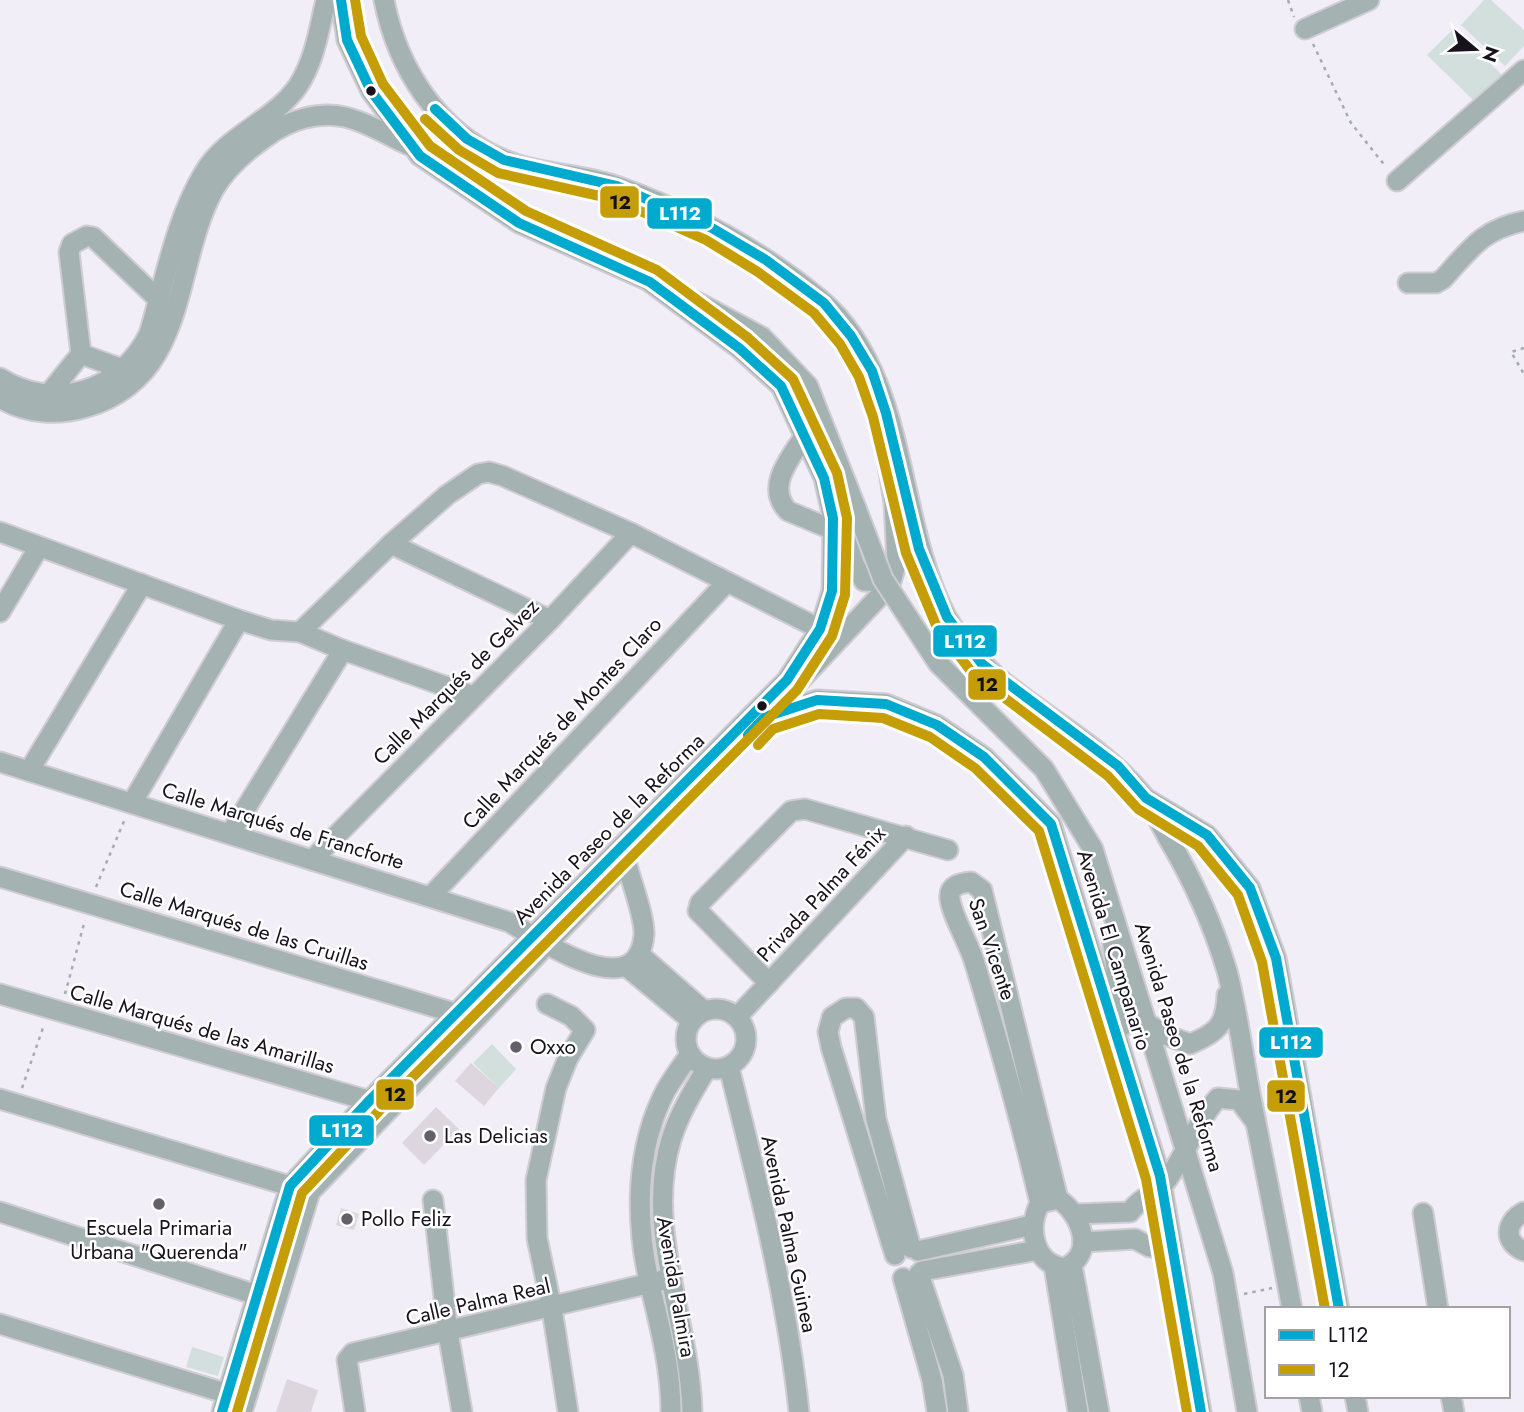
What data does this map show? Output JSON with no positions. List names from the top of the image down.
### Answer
{
  "streets": {
    "street": [
      "Calle Marqués de Gelvez",
      "Calle Marqués de Montes Claro",
      "Calle Marqués de Francforte",
      "Avenida Paseo de la Reforma",
      "Privada Palma Fénix",
      "Calle Marqués de las Cruillas",
      "San Vicente",
      "Avenida El Campanario",
      "Calle Marqués de las Amarillas",
      "Avenida Palma Guinea",
      "Avenida Palmira",
      "Calle Palma Real"
    ]
  },
  "crossings": [
    ["Calle Marqués de Gelvez", "Calle Marqués de Francforte"],
    ["Calle Marqués de Montes Claro", "Calle Marqués de Francforte"],
    ["Calle Marqués de Francforte", "Avenida Paseo de la Reforma"],
    ["Avenida Paseo de la Reforma", "Calle Marqués de las Cruillas"],
    ["Avenida Paseo de la Reforma", "Avenida El Campanario"],
    ["Avenida Paseo de la Reforma", "Calle Marqués de las Amarillas"],
    ["Privada Palma Fénix", "Avenida Palma Guinea"],
    ["Privada Palma Fénix", "Avenida Palmira"],
    ["Avenida Palma Guinea", "Avenida Palmira"],
    ["Avenida Palmira", "Calle Palma Real"]
  ],
  "places": [
    "Oxxo",
    "Las Delicias",
    "Escuela Primaria Urbana \"Querenda\"",
    "Pollo Feliz"
  ],
  "lines": ["transit line L112", "transit line 12"],
  "legend": ["L112", "12"],
  "north": "right"
}
